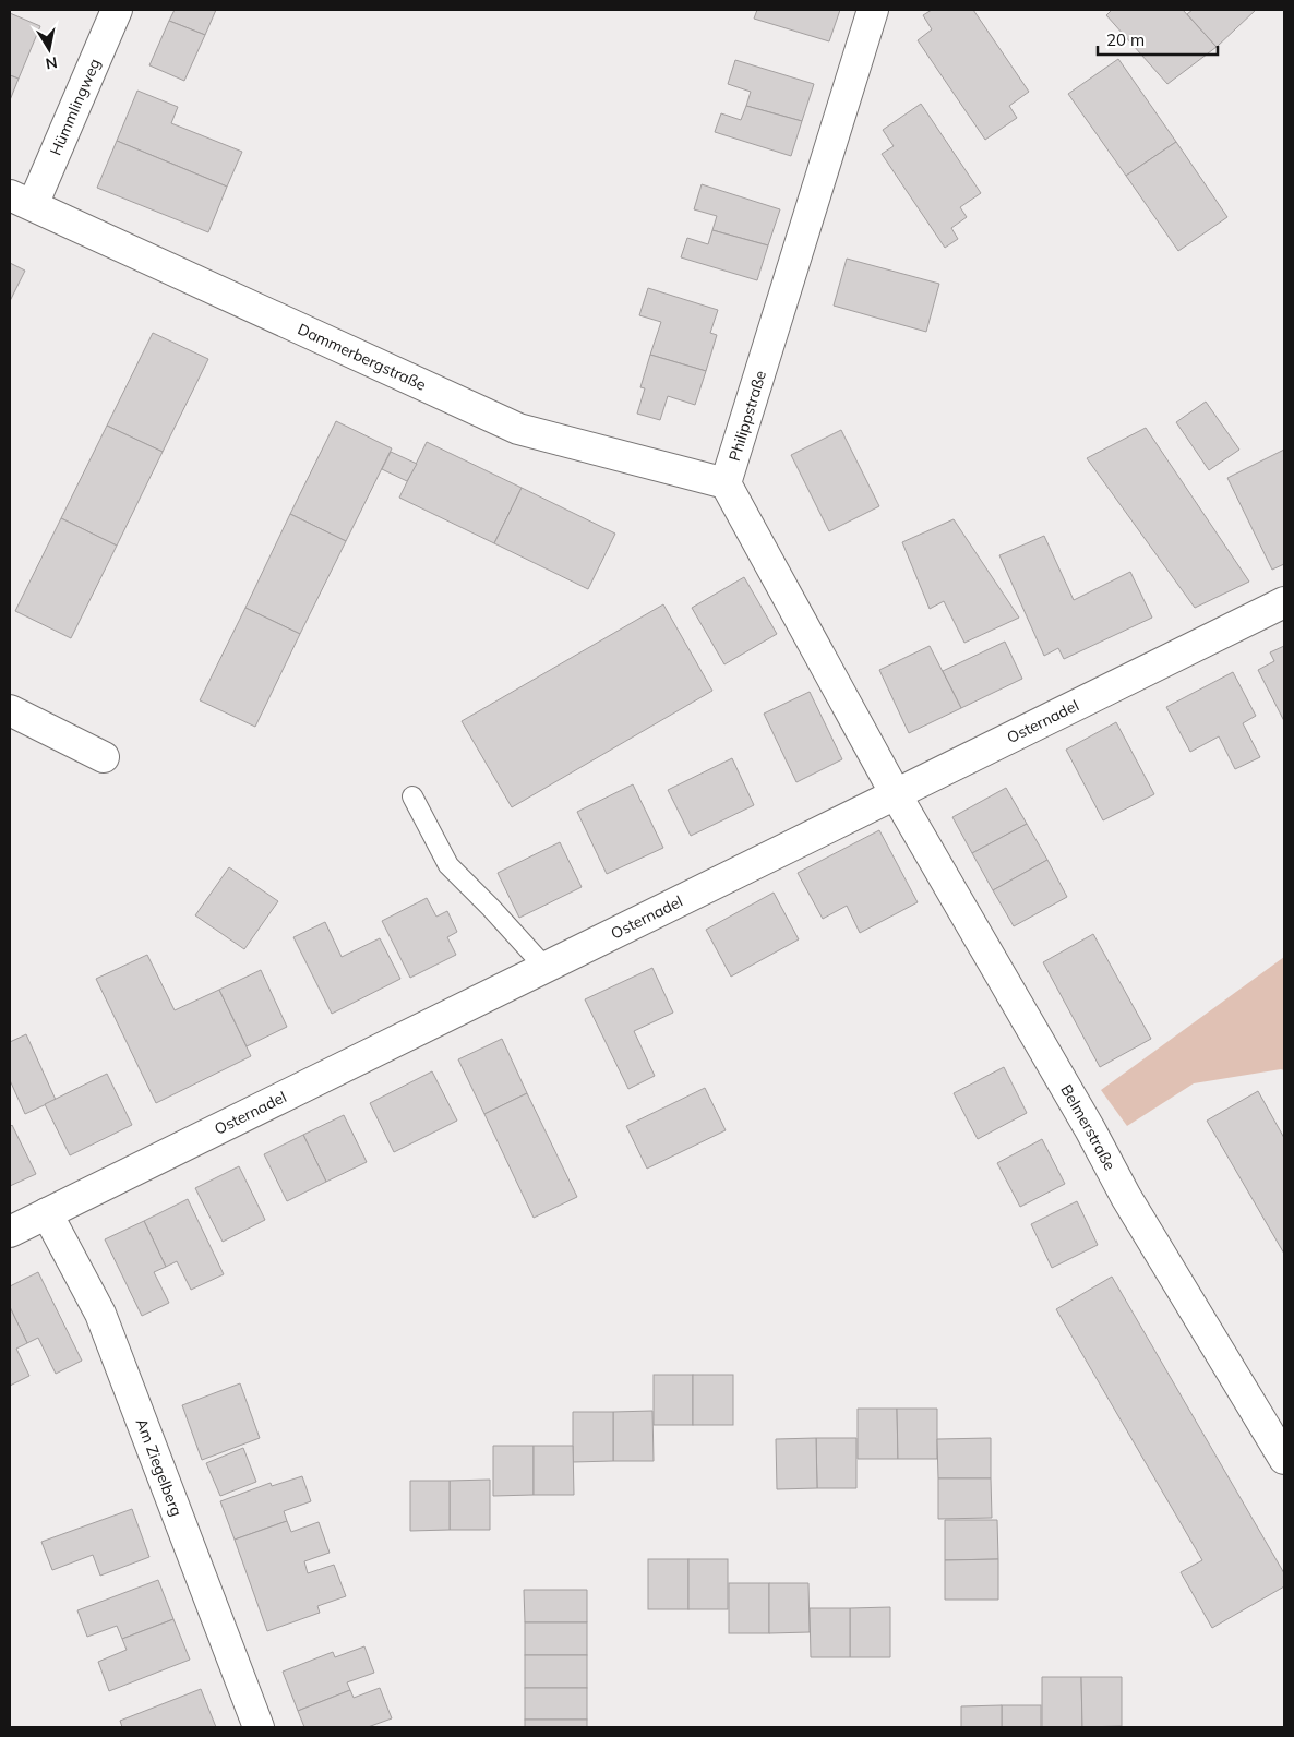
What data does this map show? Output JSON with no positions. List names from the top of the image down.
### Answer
{
  "streets": {
    "street": [
      "Hümmlingweg",
      "Dammerbergstraße",
      "Philippstraße",
      "Osternadel",
      "Belmerstraße",
      "Am Ziegelberg"
    ]
  },
  "crossings": [
    ["Hümmlingweg", "Dammerbergstraße"],
    ["Dammerbergstraße", "Philippstraße"],
    ["Osternadel", "Belmerstraße"],
    ["Osternadel", "Am Ziegelberg"]
  ],
  "scale_bar": "20 m",
  "north": "bottom"
}
